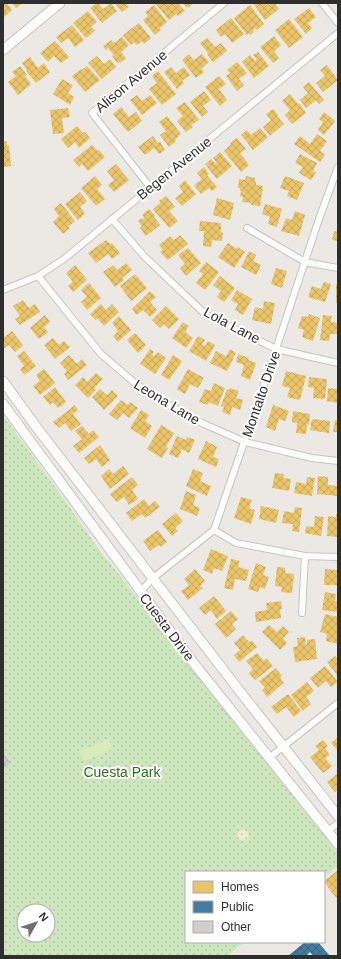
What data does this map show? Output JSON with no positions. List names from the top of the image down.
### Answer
{
  "streets": {
    "main road": ["Cuesta Drive"],
    "street": [
      "Alison Avenue",
      "Begen Avenue",
      "Lola Lane",
      "Montalto Drive",
      "Leona Lane"
    ]
  },
  "crossings": [
    ["Alison Avenue", "Begen Avenue"],
    ["Begen Avenue", "Lola Lane"],
    ["Begen Avenue", "Leona Lane"],
    ["Lola Lane", "Montalto Drive"],
    ["Montalto Drive", "Leona Lane"]
  ],
  "parks": ["Cuesta Park"],
  "legend": ["Homes", "Public", "Other"],
  "north": "top right"
}
